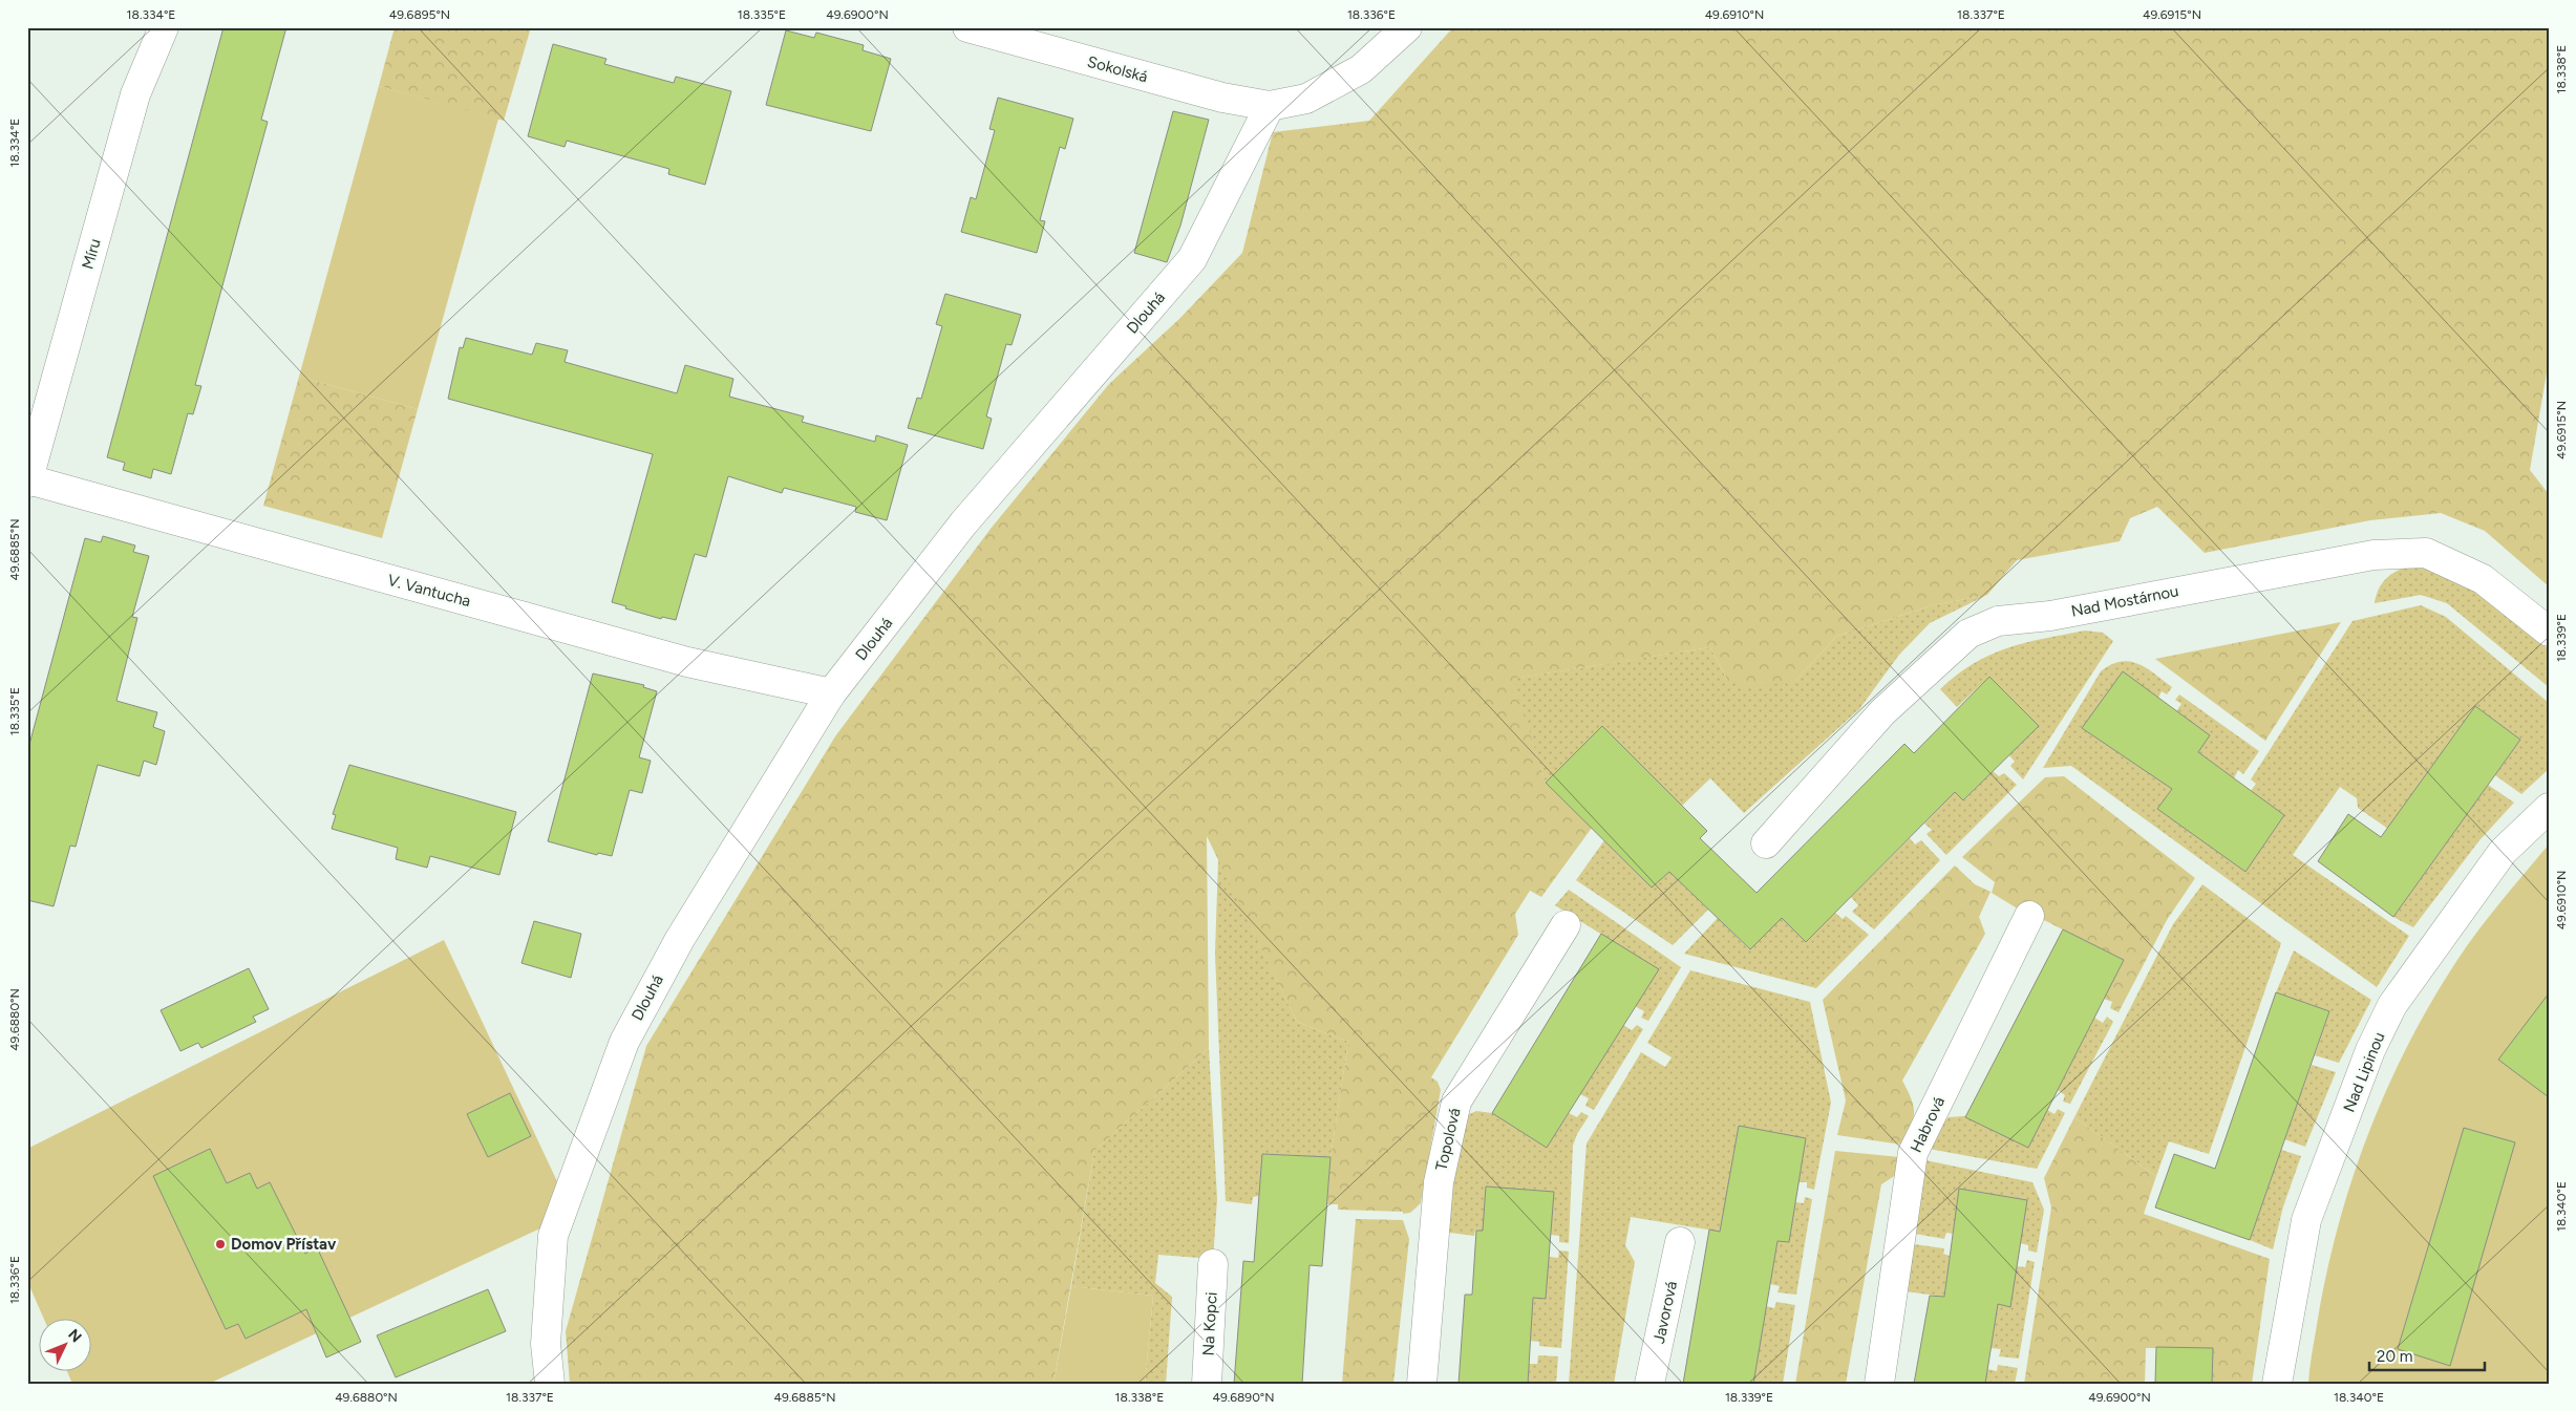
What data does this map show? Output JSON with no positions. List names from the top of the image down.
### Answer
{
  "streets": {
    "street": [
      "Sokolská",
      "Míru",
      "Dlouhá",
      "V. Vantucha",
      "Nad Mostárnou",
      "Nad Lipinou",
      "Habrová",
      "Topolová",
      "Javorová",
      "Na Kopci"
    ]
  },
  "crossings": [
    ["Sokolská", "Dlouhá"],
    ["Míru", "V. Vantucha"],
    ["Dlouhá", "V. Vantucha"]
  ],
  "places": ["Domov Přístav"],
  "scale_bar": "20 m",
  "north": "top right",
  "coordinates": [
    "18.334°E",
    "49.6895°N",
    "18.335°E",
    "49.6900°N",
    "18.336°E",
    "49.6910°N",
    "18.337°E",
    "49.6915°N",
    "18.338°E",
    "49.6885°N",
    "18.339°E",
    "49.6880°N",
    "18.340°E",
    "49.6890°N"
  ]
}
